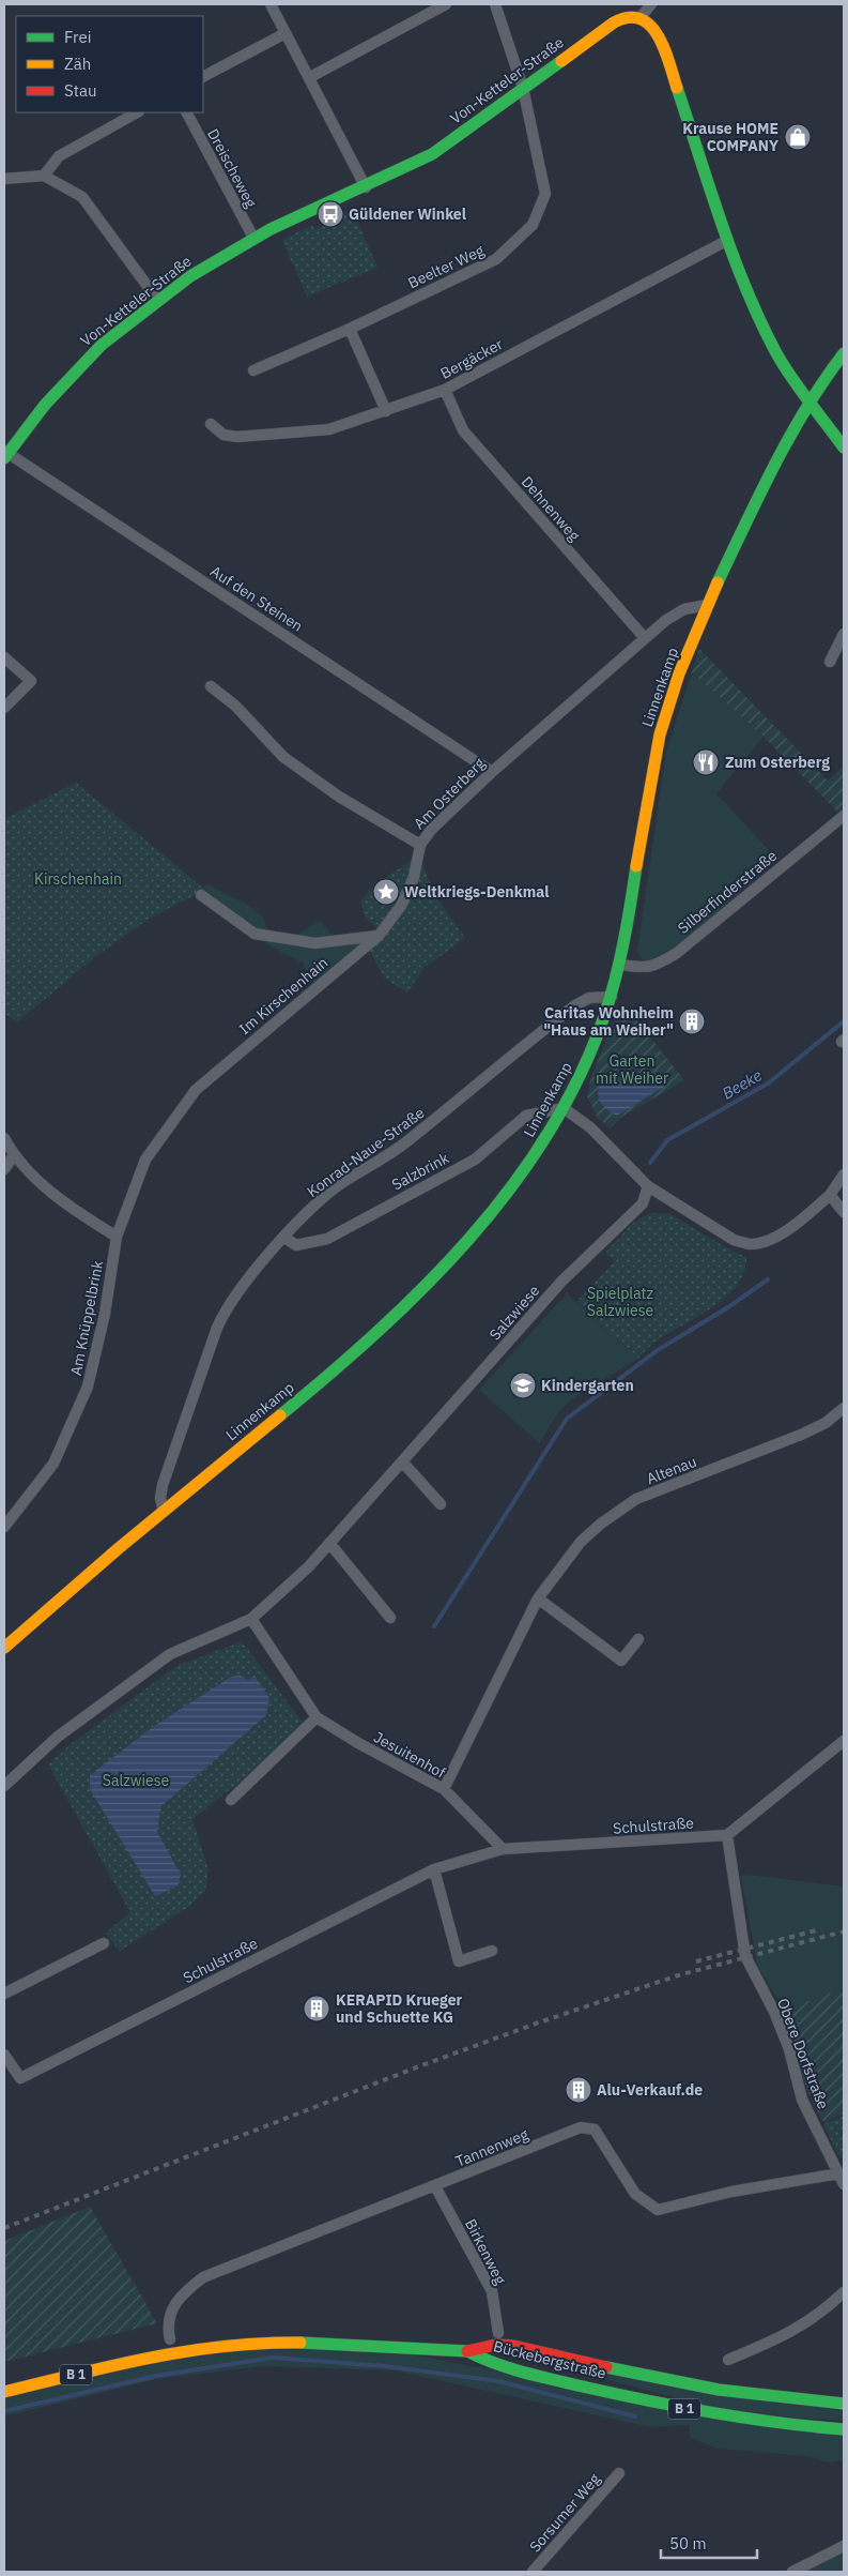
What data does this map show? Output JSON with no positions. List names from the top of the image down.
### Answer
{
  "streets": {
    "main road": [
      "Von-Ketteler-Straße",
      "Linnenkamp",
      "Bückebergstraße",
      "B 1"
    ],
    "street": [
      "Dreischeweg",
      "Beelter Weg",
      "Bergäcker",
      "Dehnenweg",
      "Auf den Steinen",
      "Am Osterberg",
      "Silberfinderstraße",
      "Im Kirschenhain",
      "Konrad-Naue-Straße",
      "Salzbrink",
      "Salzwiese",
      "Am Knüppelbrink",
      "Altenau",
      "Jesuitenhof",
      "Schulstraße",
      "Obere Dorfstraße",
      "Tannenweg",
      "Birkenweg",
      "Sorsumer Weg"
    ]
  },
  "crossings": [
    ["Von-Ketteler-Straße", "Dreischeweg"],
    ["Von-Ketteler-Straße", "Beelter Weg"],
    ["Von-Ketteler-Straße", "Auf den Steinen"],
    ["Bergäcker", "Dehnenweg"],
    ["Dehnenweg", "Am Osterberg"],
    ["Auf den Steinen", "Am Osterberg"],
    ["Linnenkamp", "Am Osterberg"],
    ["Linnenkamp", "Silberfinderstraße"],
    ["Linnenkamp", "Konrad-Naue-Straße"],
    ["Linnenkamp", "Salzbrink"],
    ["Am Osterberg", "Im Kirschenhain"],
    ["Im Kirschenhain", "Am Knüppelbrink"],
    ["Konrad-Naue-Straße", "Salzbrink"],
    ["Salzwiese", "Jesuitenhof"],
    ["Altenau", "Jesuitenhof"],
    ["Jesuitenhof", "Schulstraße"],
    ["Schulstraße", "Obere Dorfstraße"],
    ["Obere Dorfstraße", "Tannenweg"],
    ["Tannenweg", "Birkenweg"],
    ["Bückebergstraße", "B 1"]
  ],
  "water": ["Beeke"],
  "parks": [
    "Kirschenhain",
    "Garten mit Weiher",
    "Spielplatz Salzwiese",
    "Salzwiese"
  ],
  "places": {
    "shop": ["Krause HOME COMPANY"],
    "bus stop": ["Güldener Winkel"],
    "restaurant": ["Zum Osterberg"],
    "place": ["Weltkriegs-Denkmal"],
    "building": ["Caritas Wohnheim \"Haus am Weiher\"", "KERAPID Krueger und Schuette KG", "Alu-Verkauf.de"],
    "school or university": ["Kindergarten"]
  },
  "legend": ["Frei", "Zäh", "Stau"],
  "scale_bar": "50 m"
}
